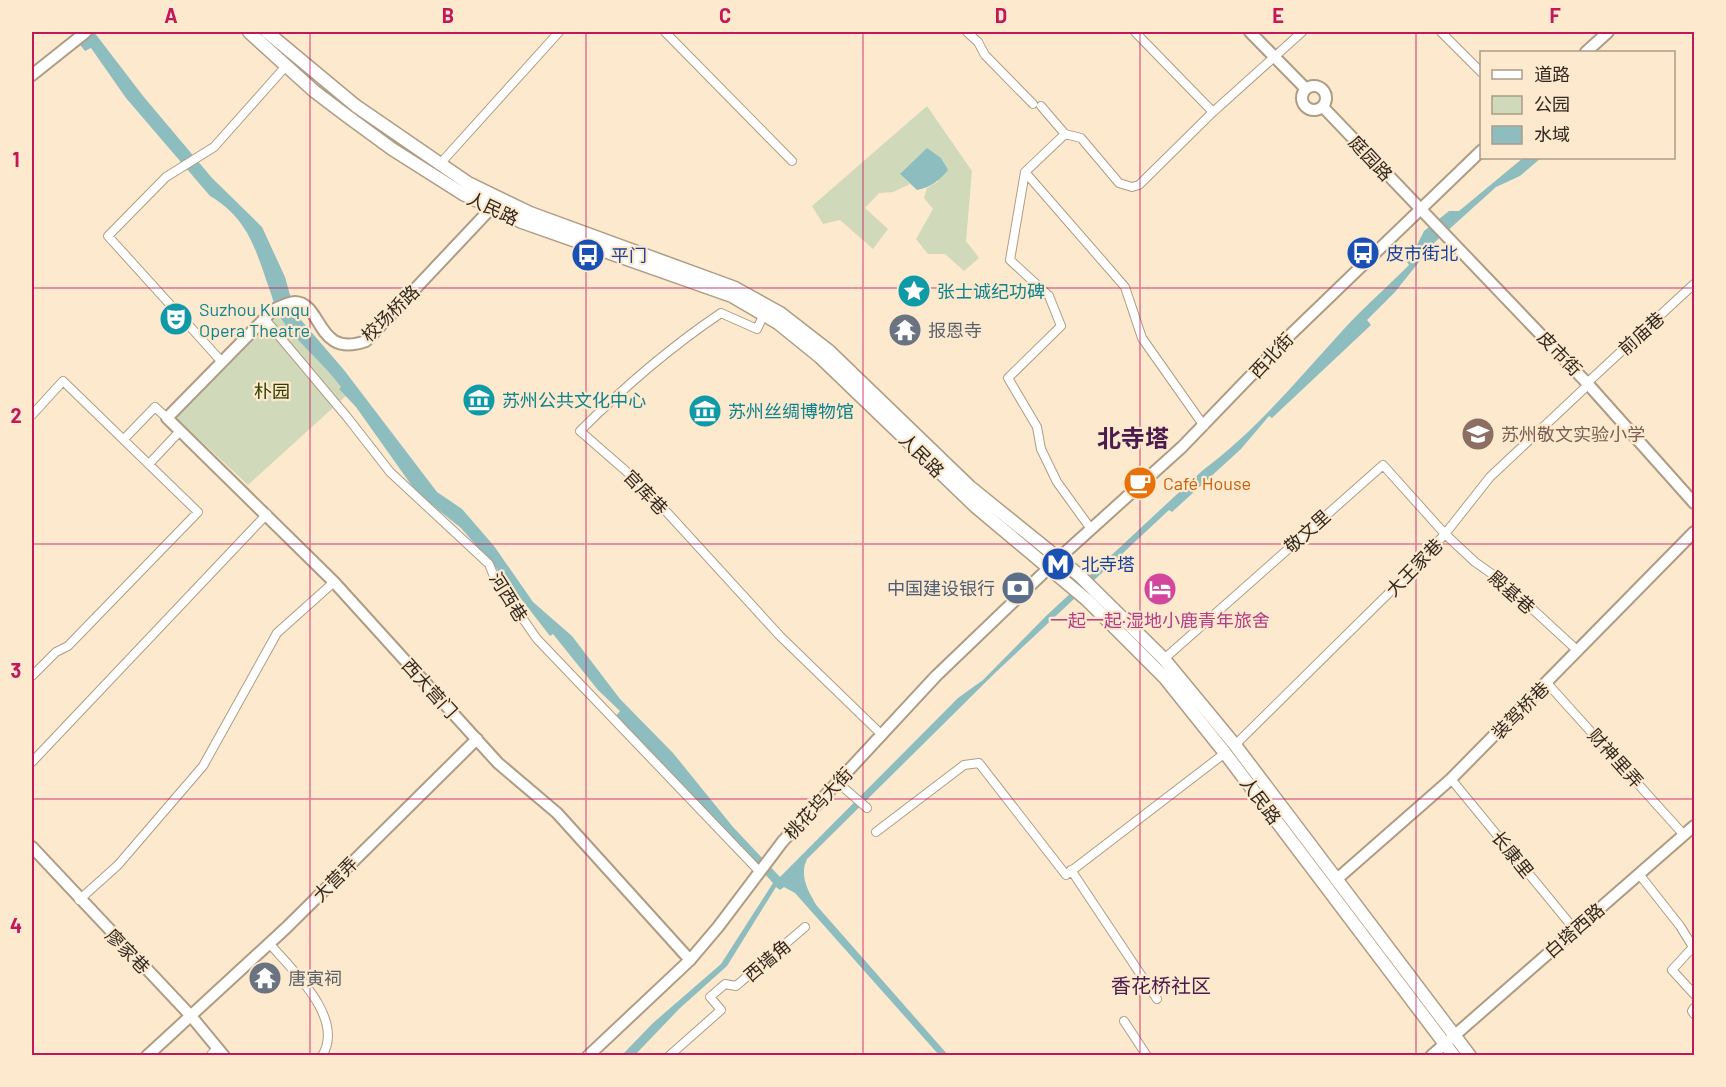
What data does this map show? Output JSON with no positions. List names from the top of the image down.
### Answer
{
  "streets": {
    "main road": ["人民路"],
    "street": [
      "庭园路",
      "校场桥路",
      "前庙巷",
      "皮市街",
      "西北街",
      "官库巷",
      "敬文里",
      "大王家巷",
      "殿基巷",
      "河西巷",
      "西大营门",
      "装驾桥巷",
      "财神里弄",
      "桃花坞大街",
      "长康里",
      "大营弄",
      "白塔西路",
      "廖家巷",
      "西墙角"
    ]
  },
  "crossings": [
    ["庭园路", "皮市街"],
    ["庭园路", "西北街"],
    ["人民路", "校场桥路"],
    ["人民路", "西北街"],
    ["人民路", "官库巷"],
    ["人民路", "敬文里"],
    ["人民路", "大王家巷"],
    ["人民路", "装驾桥巷"],
    ["人民路", "桃花坞大街"],
    ["人民路", "白塔西路"],
    ["校场桥路", "河西巷"],
    ["校场桥路", "西大营门"],
    ["前庙巷", "皮市街"],
    ["前庙巷", "大王家巷"],
    ["皮市街", "西北街"],
    ["皮市街", "大王家巷"],
    ["西北街", "桃花坞大街"],
    ["官库巷", "桃花坞大街"],
    ["敬文里", "大王家巷"],
    ["敬文里", "殿基巷"],
    ["大王家巷", "殿基巷"],
    ["殿基巷", "装驾桥巷"],
    ["河西巷", "桃花坞大街"],
    ["西大营门", "桃花坞大街"],
    ["西大营门", "大营弄"],
    ["装驾桥巷", "财神里弄"],
    ["装驾桥巷", "长康里"],
    ["财神里弄", "白塔西路"],
    ["长康里", "白塔西路"],
    ["大营弄", "廖家巷"]
  ],
  "districts": ["北寺塔", "香花桥社区"],
  "parks": ["朴园"],
  "places": {
    "bus stop": ["皮市街北", "平门"],
    "place": ["张士诚纪功碑"],
    "theatre": ["Suzhou Kunqu Opera Theatre"],
    "temple": ["报恩寺", "唐寅祠"],
    "museum": ["苏州公共文化中心", "苏州丝绸博物馆"],
    "school or university": ["苏州敬文实验小学"],
    "cafe": ["Café House"],
    "metro station": ["北寺塔"],
    "bank": ["中国建设银行"],
    "hotel": ["一起一起·湿地小鹿青年旅舍"]
  },
  "legend": ["道路", "公园", "水域"],
  "grid": {
    "columns": [
      "A",
      "B",
      "C",
      "D",
      "E",
      "F"
    ],
    "rows": [
      "1",
      "2",
      "3",
      "4"
    ]
  }
}
